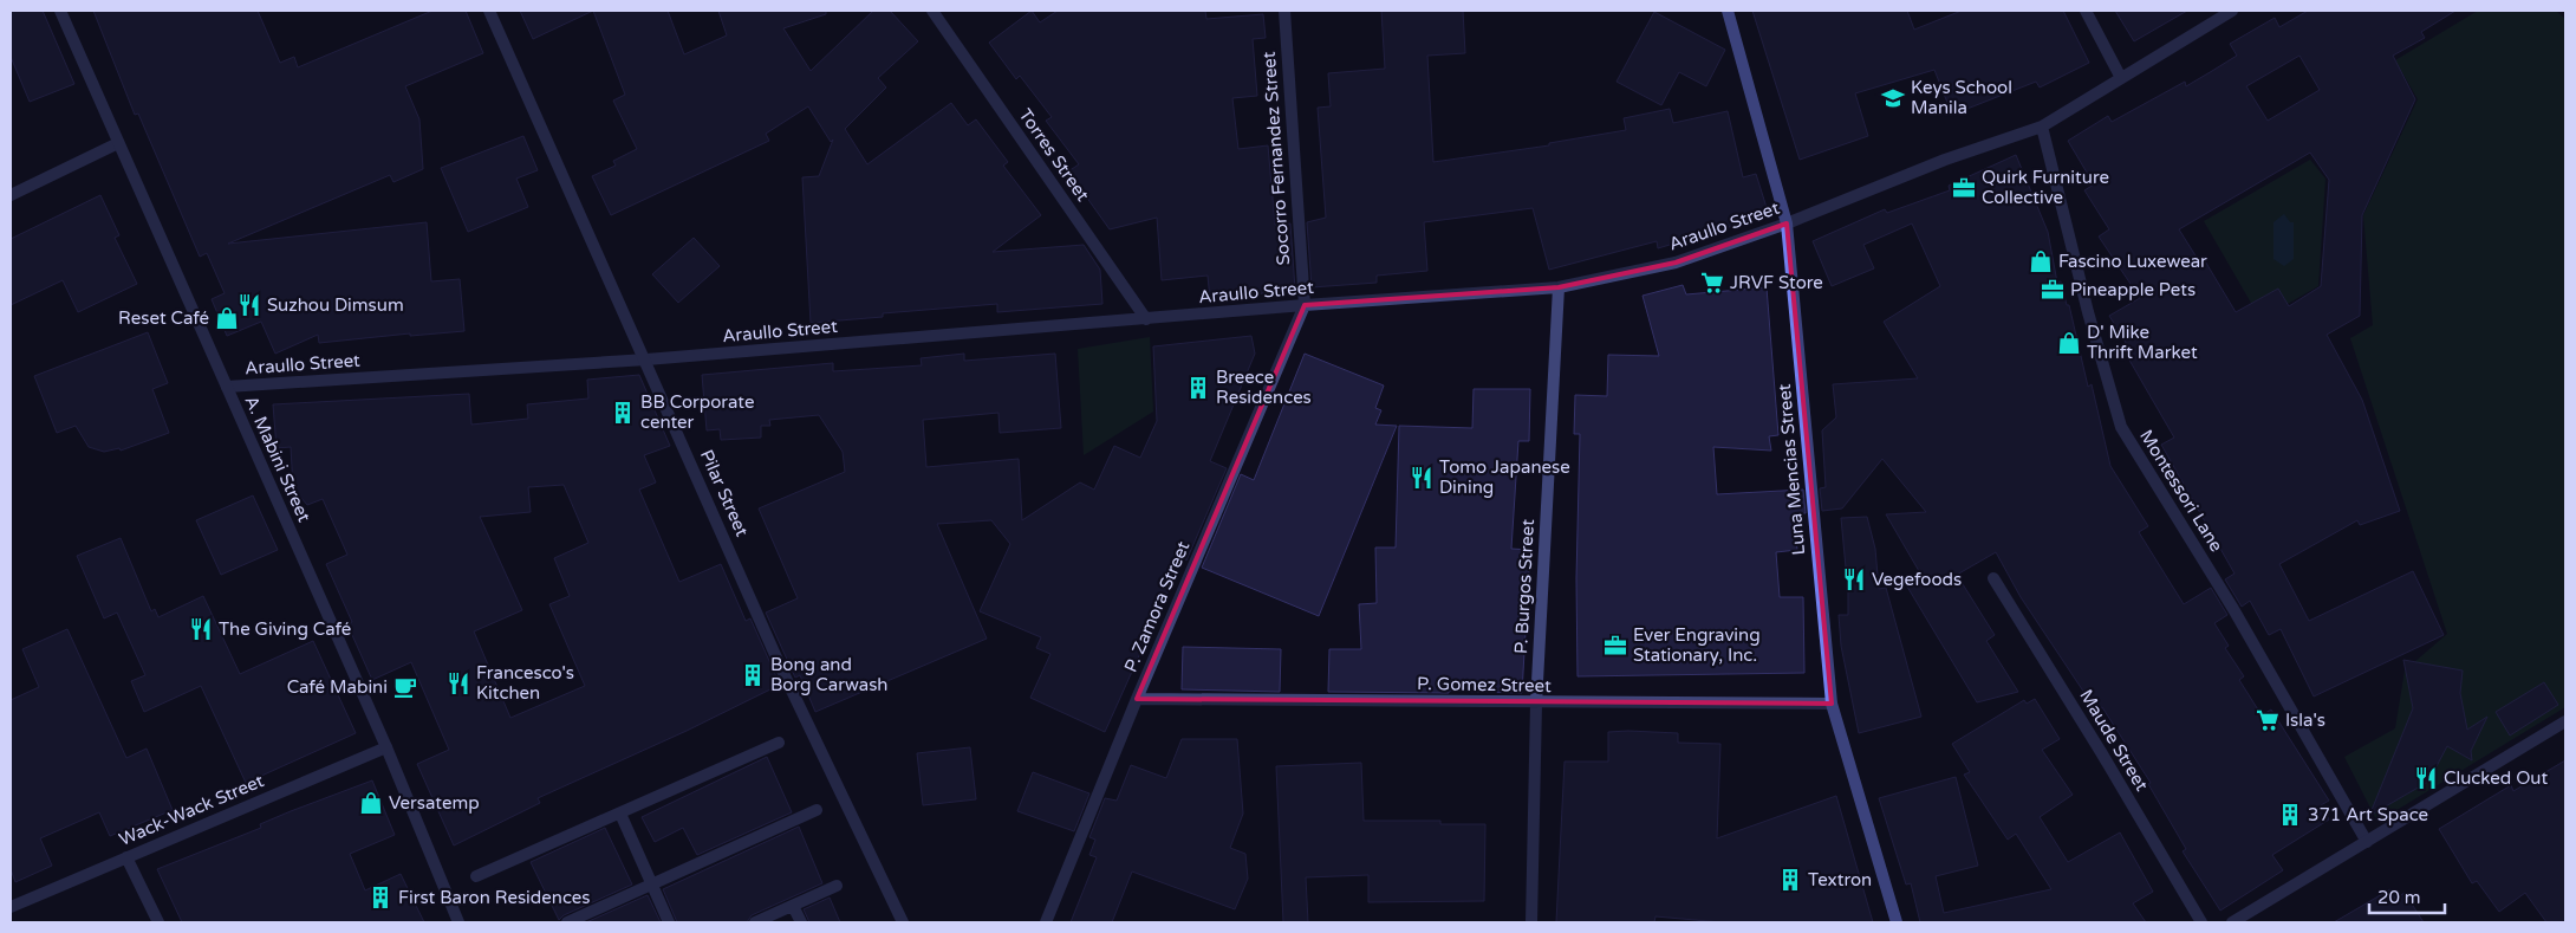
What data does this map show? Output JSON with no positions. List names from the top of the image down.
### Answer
{
  "streets": {
    "main road": ["Luna Mencias Street"],
    "street": [
      "Torres Street",
      "Socorro Fernandez Street",
      "Araullo Street",
      "A. Mabini Street",
      "Montessori Lane",
      "Pilar Street",
      "P. Burgos Street",
      "P. Zamora Street",
      "P. Gomez Street",
      "Maude Street",
      "Wack-Wack Street"
    ]
  },
  "crossings": [
    ["Torres Street", "Araullo Street"],
    ["Socorro Fernandez Street", "Araullo Street"],
    ["Socorro Fernandez Street", "P. Zamora Street"],
    ["Araullo Street", "A. Mabini Street"],
    ["Araullo Street", "Luna Mencias Street"],
    ["Araullo Street", "Montessori Lane"],
    ["Araullo Street", "Pilar Street"],
    ["Araullo Street", "P. Burgos Street"],
    ["Araullo Street", "P. Zamora Street"],
    ["A. Mabini Street", "Wack-Wack Street"],
    ["Luna Mencias Street", "P. Gomez Street"],
    ["P. Burgos Street", "P. Gomez Street"],
    ["P. Zamora Street", "P. Gomez Street"]
  ],
  "places": {
    "school or university": ["Keys School Manila"],
    "office": ["Quirk Furniture Collective", "Pineapple Pets", "Ever Engraving Stationary, Inc."],
    "shop": [
      "Fascino Luxewear",
      "Reset Café",
      "D' Mike Thrift Market",
      "Versatemp"
    ],
    "supermarket": ["JRVF Store", "Isla's"],
    "restaurant": [
      "Suzhou Dimsum",
      "Tomo Japanese Dining",
      "Vegefoods",
      "The Giving Café",
      "Francesco's Kitchen",
      "Clucked Out"
    ],
    "building": [
      "Breece Residences",
      "BB Corporate center",
      "Bong and Borg Carwash",
      "371 Art Space",
      "Textron",
      "First Baron Residences"
    ],
    "cafe": ["Café Mabini"]
  },
  "scale_bar": "20 m"
}
